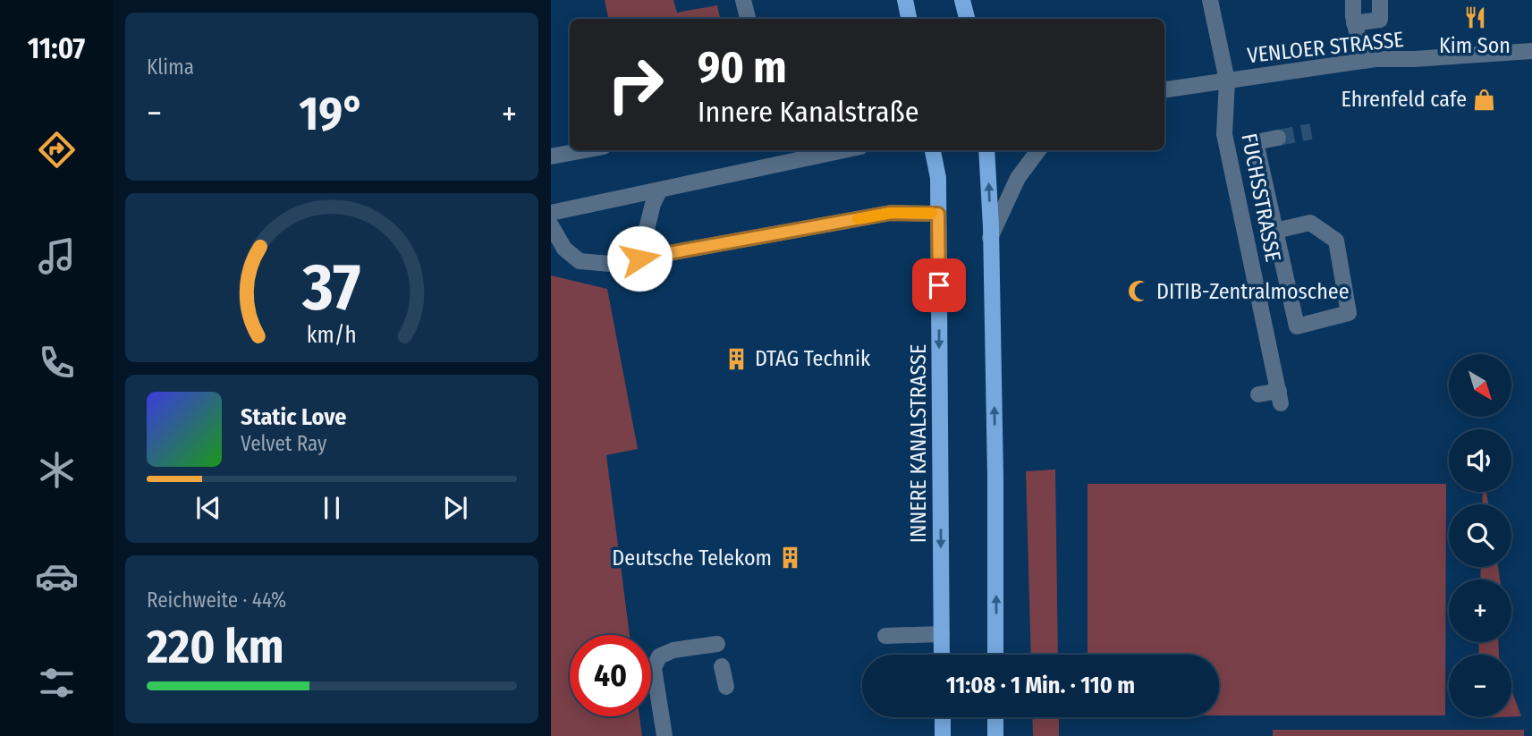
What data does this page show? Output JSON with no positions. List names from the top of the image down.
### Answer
{
  "streets": {
    "main road": ["INNERE KANALSTRASSE"],
    "street": ["VENLOER STRASSE", "FUCHSSTRASSE"]
  },
  "crossings": [
    ["VENLOER STRASSE", "FUCHSSTRASSE"]
  ],
  "places": {
    "restaurant": ["Kim Son"],
    "shop": ["Ehrenfeld cafe"],
    "mosque": ["DITIB-Zentralmoschee"],
    "building": ["DTAG Technik", "Deutsche Telekom"]
  },
  "north": "bottom right",
  "page": {
    "tabs": "11:07",
    "tile": [
      "Klima",
      ["Reichweite · 44%", "220 km"]
    ],
    "turn": ["90 m", "Innere Kanalstraße"],
    "heat": ["−", "19°", "+"],
    "map_buttons": ["+", "−"],
    "song": ["Static Love", "Velvet Ray"],
    "limit": "40",
    "trip": "11:08 · 1 Min. · 110 m",
    "gauge": ["37", "km/h"]
  }
}
